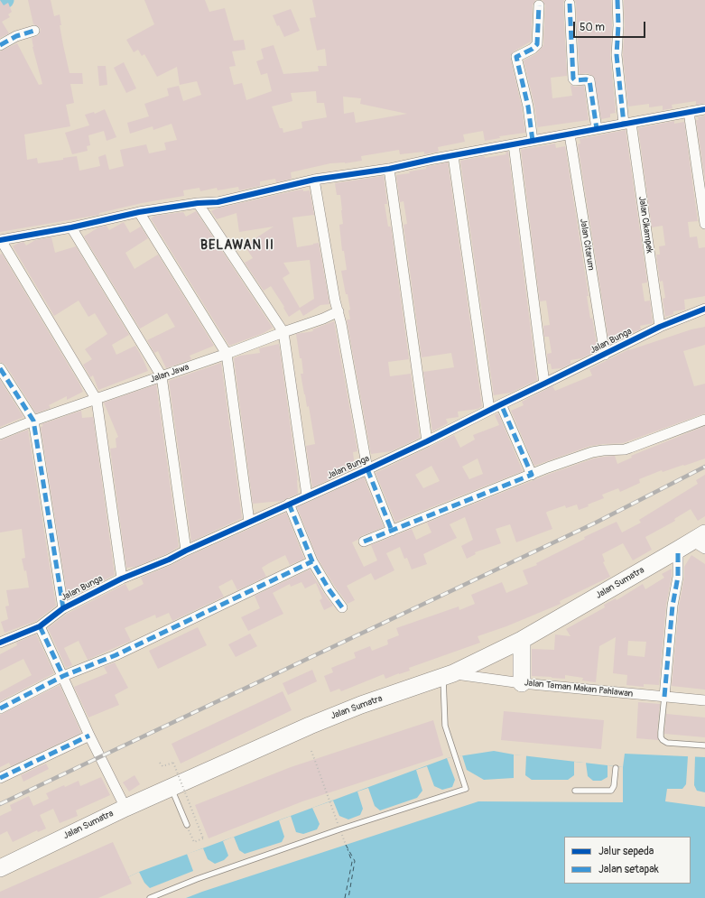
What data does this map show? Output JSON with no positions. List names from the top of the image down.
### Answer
{
  "streets": {
    "highway": ["Jalan Sumatra"],
    "street": [
      "Jalan Cikampek",
      "Jalan Citarum",
      "Jalan Bunga",
      "Jalan Jawa",
      "Jalan Taman Makan Pahlawan"
    ]
  },
  "crossings": [
    ["Jalan Cikampek", "Jalan Bunga"],
    ["Jalan Citarum", "Jalan Bunga"],
    ["Jalan Sumatra", "Jalan Taman Makan Pahlawan"]
  ],
  "districts": ["BELAWAN II"],
  "legend": ["Jalur sepeda", "Jalan setapak"],
  "scale_bar": "50 m"
}
